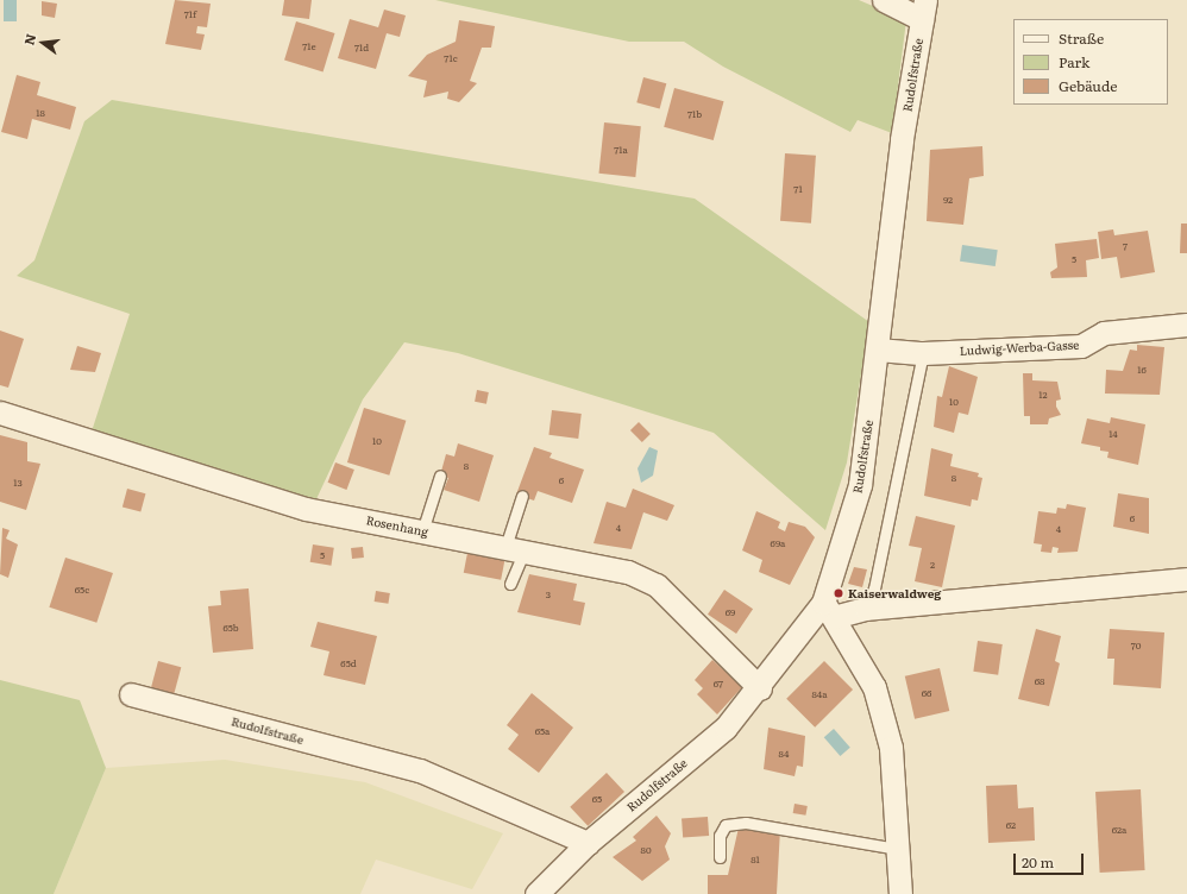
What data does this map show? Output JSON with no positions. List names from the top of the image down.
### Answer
{
  "streets": {
    "street": ["Rudolfstraße", "Ludwig-Werba-Gasse", "Rosenhang"]
  },
  "crossings": [
    ["Rudolfstraße", "Ludwig-Werba-Gasse"],
    ["Rudolfstraße", "Rosenhang"]
  ],
  "places": ["Kaiserwaldweg"],
  "house_numbers": [
    "71f",
    "71e",
    "71d",
    "71c",
    "18",
    "71b",
    "71a",
    "71",
    "92",
    "7",
    "5",
    "16",
    "12",
    "10",
    "14",
    "10",
    "8",
    "8",
    "6",
    "13",
    "6",
    "4",
    "4",
    "69a",
    "5",
    "2",
    "65c",
    "3",
    "69",
    "65b",
    "70",
    "65d",
    "68",
    "67",
    "66",
    "84a",
    "65a",
    "84",
    "65",
    "62",
    "62a",
    "80",
    "81"
  ],
  "legend": ["Straße", "Park", "Gebäude"],
  "scale_bar": "20 m",
  "north": "left"
}
